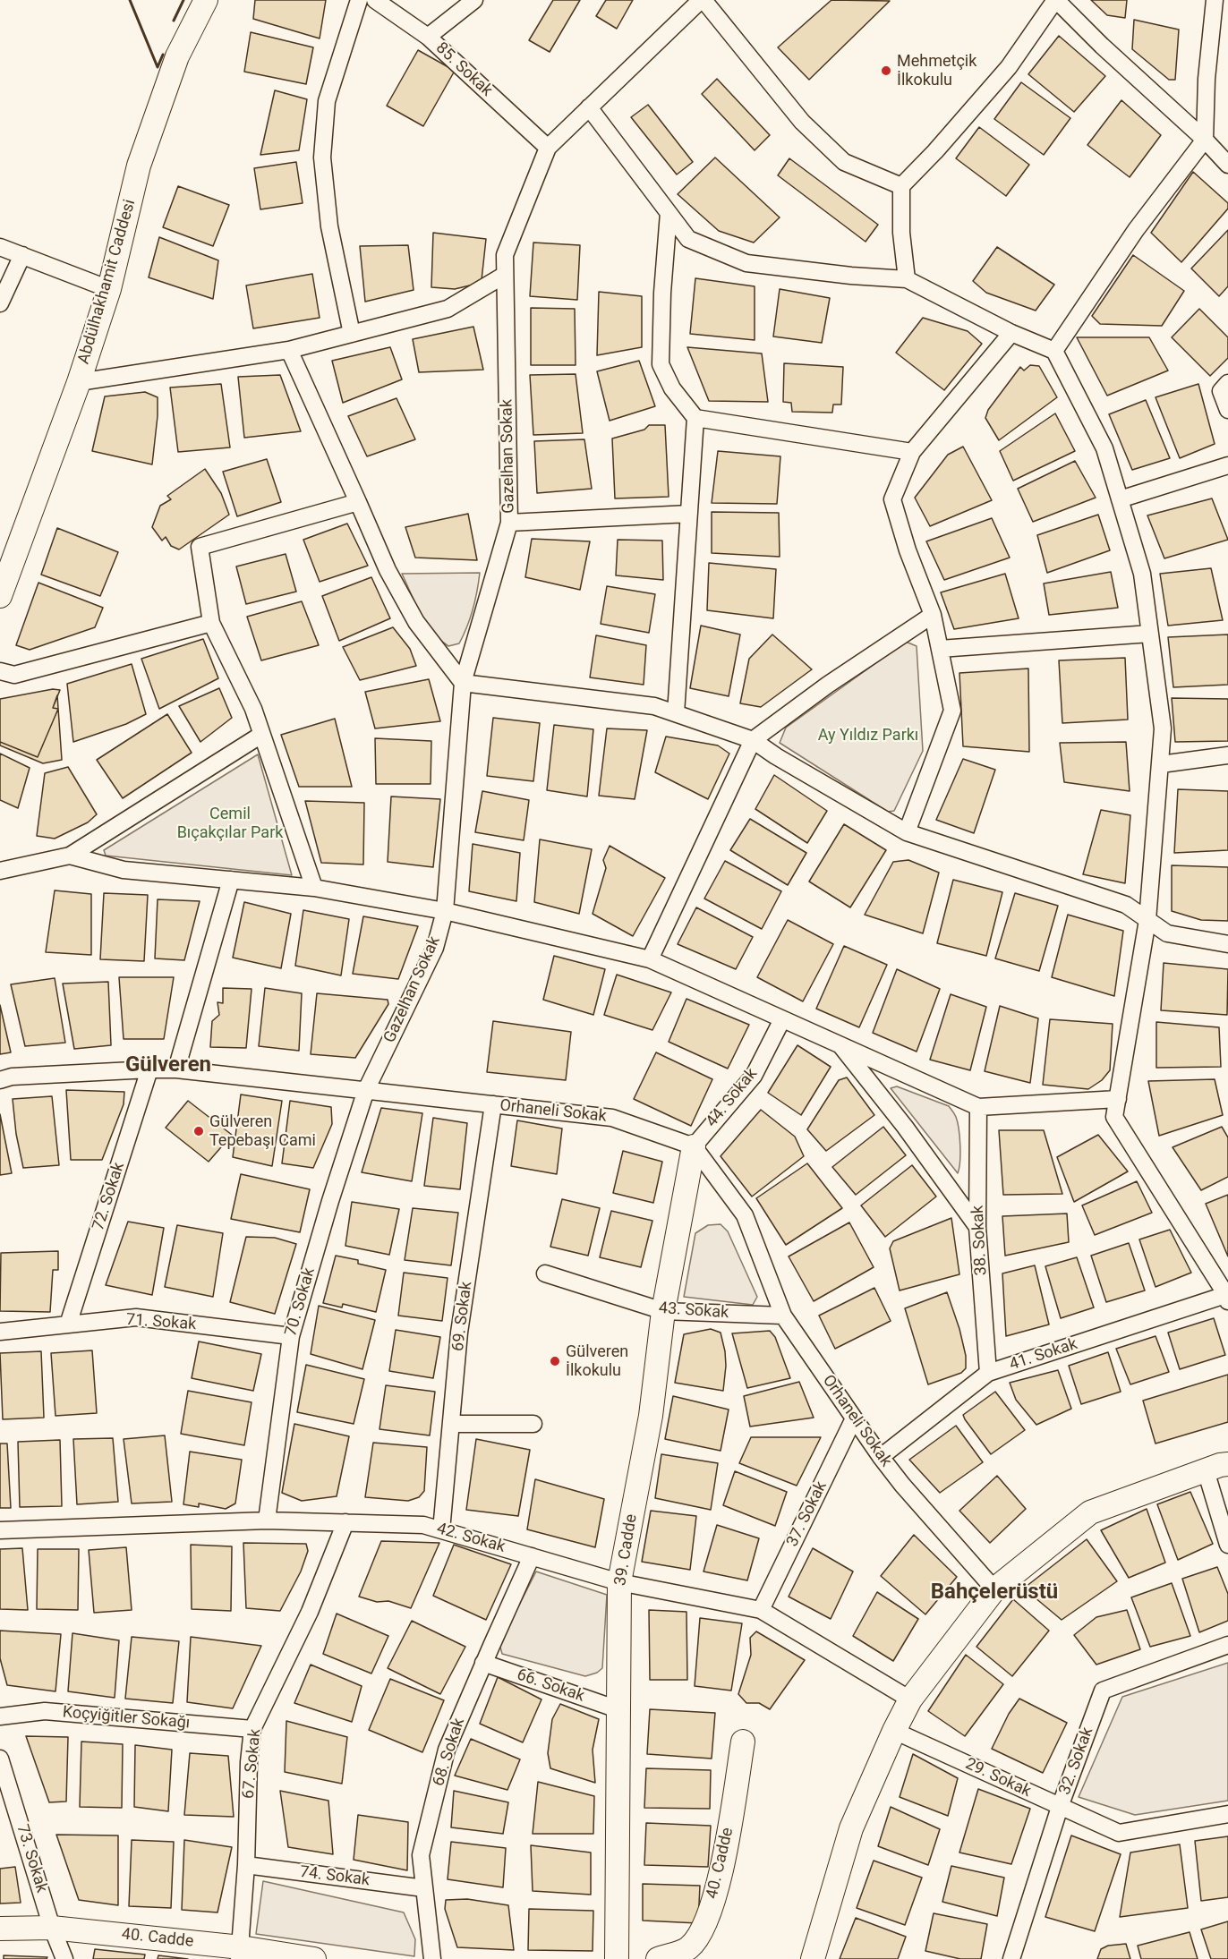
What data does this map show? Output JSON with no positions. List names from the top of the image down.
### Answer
{
  "streets": {
    "street": [
      "85. Sokak",
      "Abdülhakhamit Caddesi",
      "Gazelhan Sokak",
      "44. Sokak",
      "Orhaneli Sokak",
      "72. Sokak",
      "38. Sokak",
      "70. Sokak",
      "43. Sokak",
      "69. Sokak",
      "71. Sokak",
      "41. Sokak",
      "37. Sokak",
      "42. Sokak",
      "39. Cadde",
      "66. Sokak",
      "Koçyiğitler Sokağı",
      "68. Sokak",
      "32. Sokak",
      "67. Sokak",
      "29. Sokak",
      "73. Sokak",
      "40. Cadde",
      "74. Sokak"
    ]
  },
  "crossings": [
    ["85. Sokak", "Gazelhan Sokak"],
    ["Gazelhan Sokak", "Orhaneli Sokak"],
    ["Gazelhan Sokak", "70. Sokak"],
    ["44. Sokak", "Orhaneli Sokak"],
    ["44. Sokak", "39. Cadde"],
    ["Orhaneli Sokak", "72. Sokak"],
    ["Orhaneli Sokak", "70. Sokak"],
    ["Orhaneli Sokak", "43. Sokak"],
    ["Orhaneli Sokak", "69. Sokak"],
    ["Orhaneli Sokak", "41. Sokak"],
    ["Orhaneli Sokak", "37. Sokak"],
    ["Orhaneli Sokak", "39. Cadde"],
    ["72. Sokak", "71. Sokak"],
    ["38. Sokak", "41. Sokak"],
    ["70. Sokak", "71. Sokak"],
    ["70. Sokak", "42. Sokak"],
    ["43. Sokak", "39. Cadde"],
    ["69. Sokak", "42. Sokak"],
    ["37. Sokak", "42. Sokak"],
    ["42. Sokak", "39. Cadde"],
    ["42. Sokak", "68. Sokak"],
    ["42. Sokak", "67. Sokak"],
    ["39. Cadde", "66. Sokak"],
    ["66. Sokak", "68. Sokak"],
    ["Koçyiğitler Sokağı", "67. Sokak"],
    ["68. Sokak", "74. Sokak"],
    ["32. Sokak", "29. Sokak"],
    ["67. Sokak", "40. Cadde"],
    ["67. Sokak", "74. Sokak"],
    ["73. Sokak", "40. Cadde"]
  ],
  "districts": ["Gülveren", "Bahçelerüstü"],
  "parks": ["Ay Yıldız Parkı", "Cemil Bıçakçılar Park"],
  "places": ["Mehmetçik İlkokulu", "Gülveren Tepebaşı Cami", "Gülveren İlkokulu"]
}
